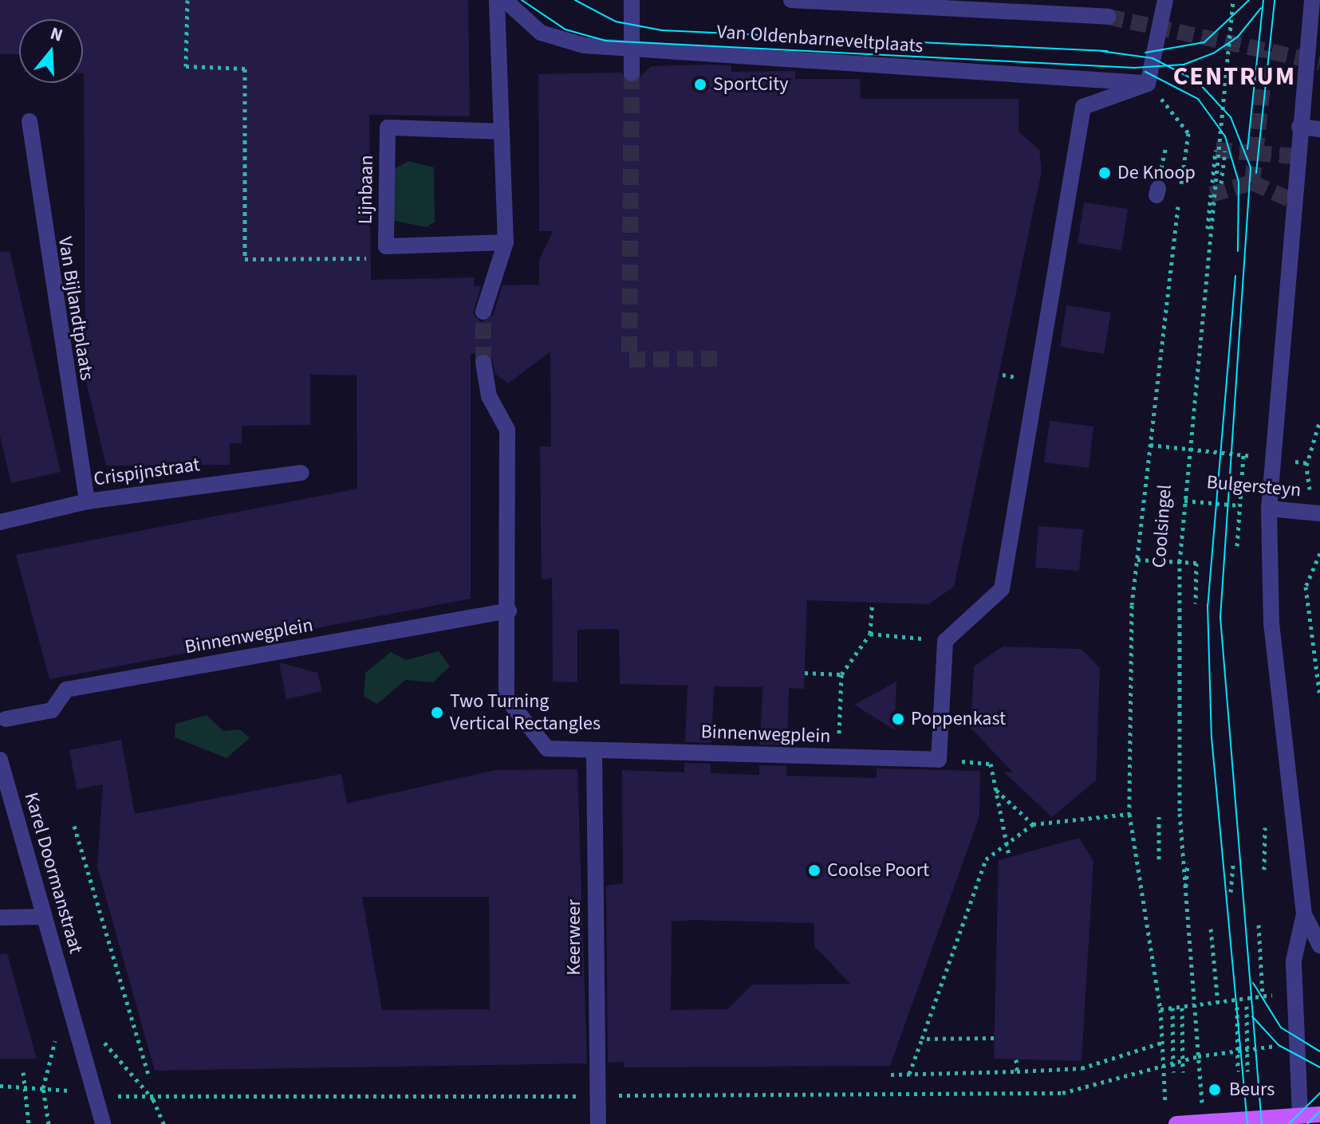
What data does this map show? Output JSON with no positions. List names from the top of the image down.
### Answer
{
  "streets": {
    "street": [
      "Van Oldenbarneveltplaats",
      "Lijnbaan",
      "Van Bijlandtplaats",
      "Crispijnstraat",
      "Bulgersteyn",
      "Binnenwegplein",
      "Karel Doormanstraat",
      "Keerweer"
    ],
    "path": ["Coolsingel"]
  },
  "crossings": [
    ["Van Bijlandtplaats", "Crispijnstraat"],
    ["Bulgersteyn", "Coolsingel"],
    ["Binnenwegplein", "Keerweer"]
  ],
  "districts": ["CENTRUM"],
  "places": [
    "SportCity",
    "De Knoop",
    "Two Turning Vertical Rectangles",
    "Poppenkast",
    "Coolse Poort",
    "Beurs"
  ],
  "north": "top"
}
